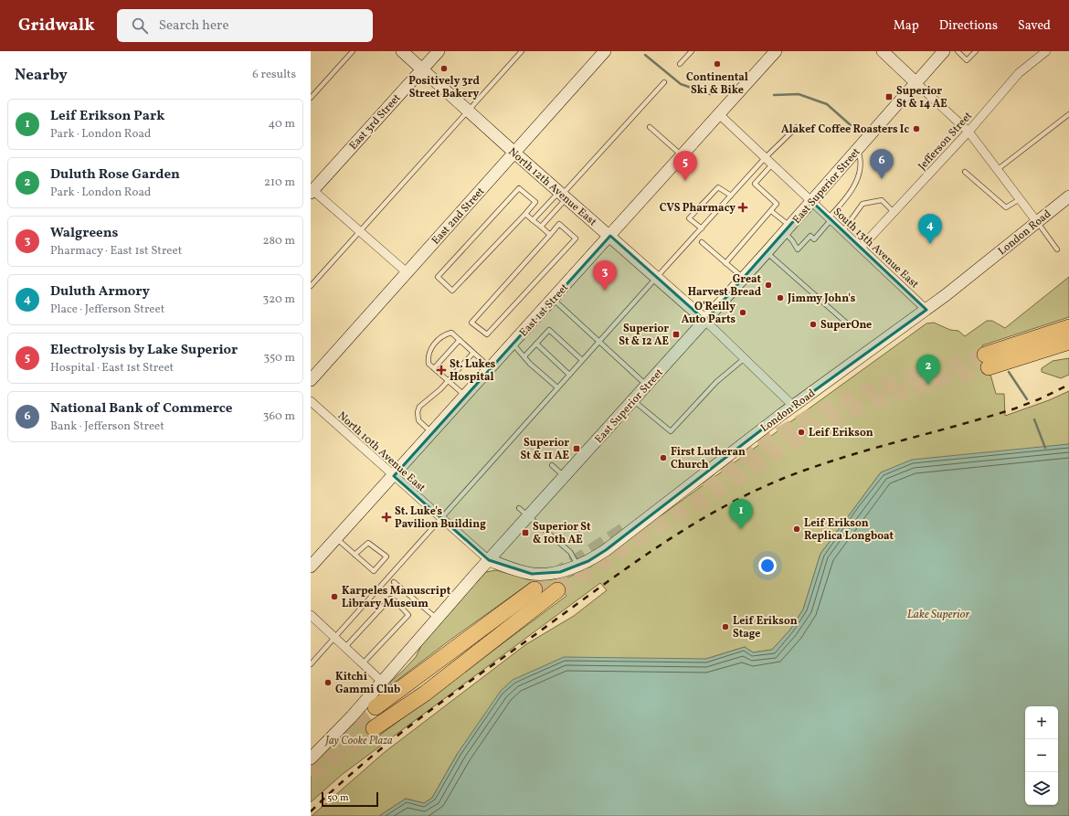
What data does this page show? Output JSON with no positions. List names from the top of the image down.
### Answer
{
  "streets": {
    "street": [
      "East 3rd Street",
      "Jefferson Street",
      "East Superior Street",
      "North 12th Avenue East",
      "East 2nd Street",
      "London Road",
      "South 13th Avenue East",
      "East 1st Street",
      "North 10th Avenue East"
    ]
  },
  "crossings": [
    ["East 3rd Street", "North 12th Avenue East"],
    ["Jefferson Street", "South 13th Avenue East"],
    ["East Superior Street", "North 12th Avenue East"],
    ["East Superior Street", "London Road"],
    ["East Superior Street", "South 13th Avenue East"],
    ["East Superior Street", "North 10th Avenue East"],
    ["North 12th Avenue East", "East 2nd Street"],
    ["North 12th Avenue East", "East 1st Street"],
    ["London Road", "South 13th Avenue East"],
    ["London Road", "North 10th Avenue East"],
    ["South 13th Avenue East", "East 1st Street"],
    ["East 1st Street", "North 10th Avenue East"]
  ],
  "water": ["Lake Superior"],
  "parks": ["Jay Cooke Plaza"],
  "places": {
    "other": [
      "Continental Ski & Bike",
      "Positively 3rd Street Bakery",
      "Alakef Coffee Roasters Ic",
      "Great Harvest Bread",
      "Jimmy John's",
      "O'Reilly Auto Parts",
      "SuperOne",
      "Leif Erikson",
      "First Lutheran Church",
      "Leif Erikson Replica Longboat",
      "Karpeles Manuscript Library Museum",
      "Leif Erikson Stage",
      "Kitchi Gammi Club"
    ],
    "transit": [
      "Superior St & 14 AE",
      "Superior St & 12 AE",
      "Superior St & 11 AE",
      "Superior St & 10th AE"
    ],
    "health": ["CVS Pharmacy", "St. Lukes Hospital", "St. Luke's Pavilion Building"]
  },
  "scale_bar": "50 m",
  "page": {
    "header": "Gridwalk",
    "search": "Search here",
    "nav": ["Map", "Directions", "Saved"],
    "heading": ["Nearby", "6 results"],
    "list": [
      {
        "mark": "1",
        "name": "Leif Erikson Park",
        "note": "Park · London Road",
        "value": "40 m"
      },
      {
        "mark": "2",
        "name": "Duluth Rose Garden",
        "note": "Park · London Road",
        "value": "210 m"
      },
      {
        "mark": "3",
        "name": "Walgreens",
        "note": "Pharmacy · East 1st Street",
        "value": "280 m"
      },
      {
        "mark": "4",
        "name": "Duluth Armory",
        "note": "Place · Jefferson Street",
        "value": "320 m"
      },
      {
        "mark": "5",
        "name": "Electrolysis by Lake Superior",
        "note": "Hospital · East 1st Street",
        "value": "350 m"
      },
      {
        "mark": "6",
        "name": "National Bank of Commerce",
        "note": "Bank · Jefferson Street",
        "value": "360 m"
      }
    ],
    "pins": [
      "6",
      "5",
      "4",
      "3",
      "2",
      "1"
    ],
    "map_buttons": ["+", "−"],
    "scale": "50 m"
  }
}
